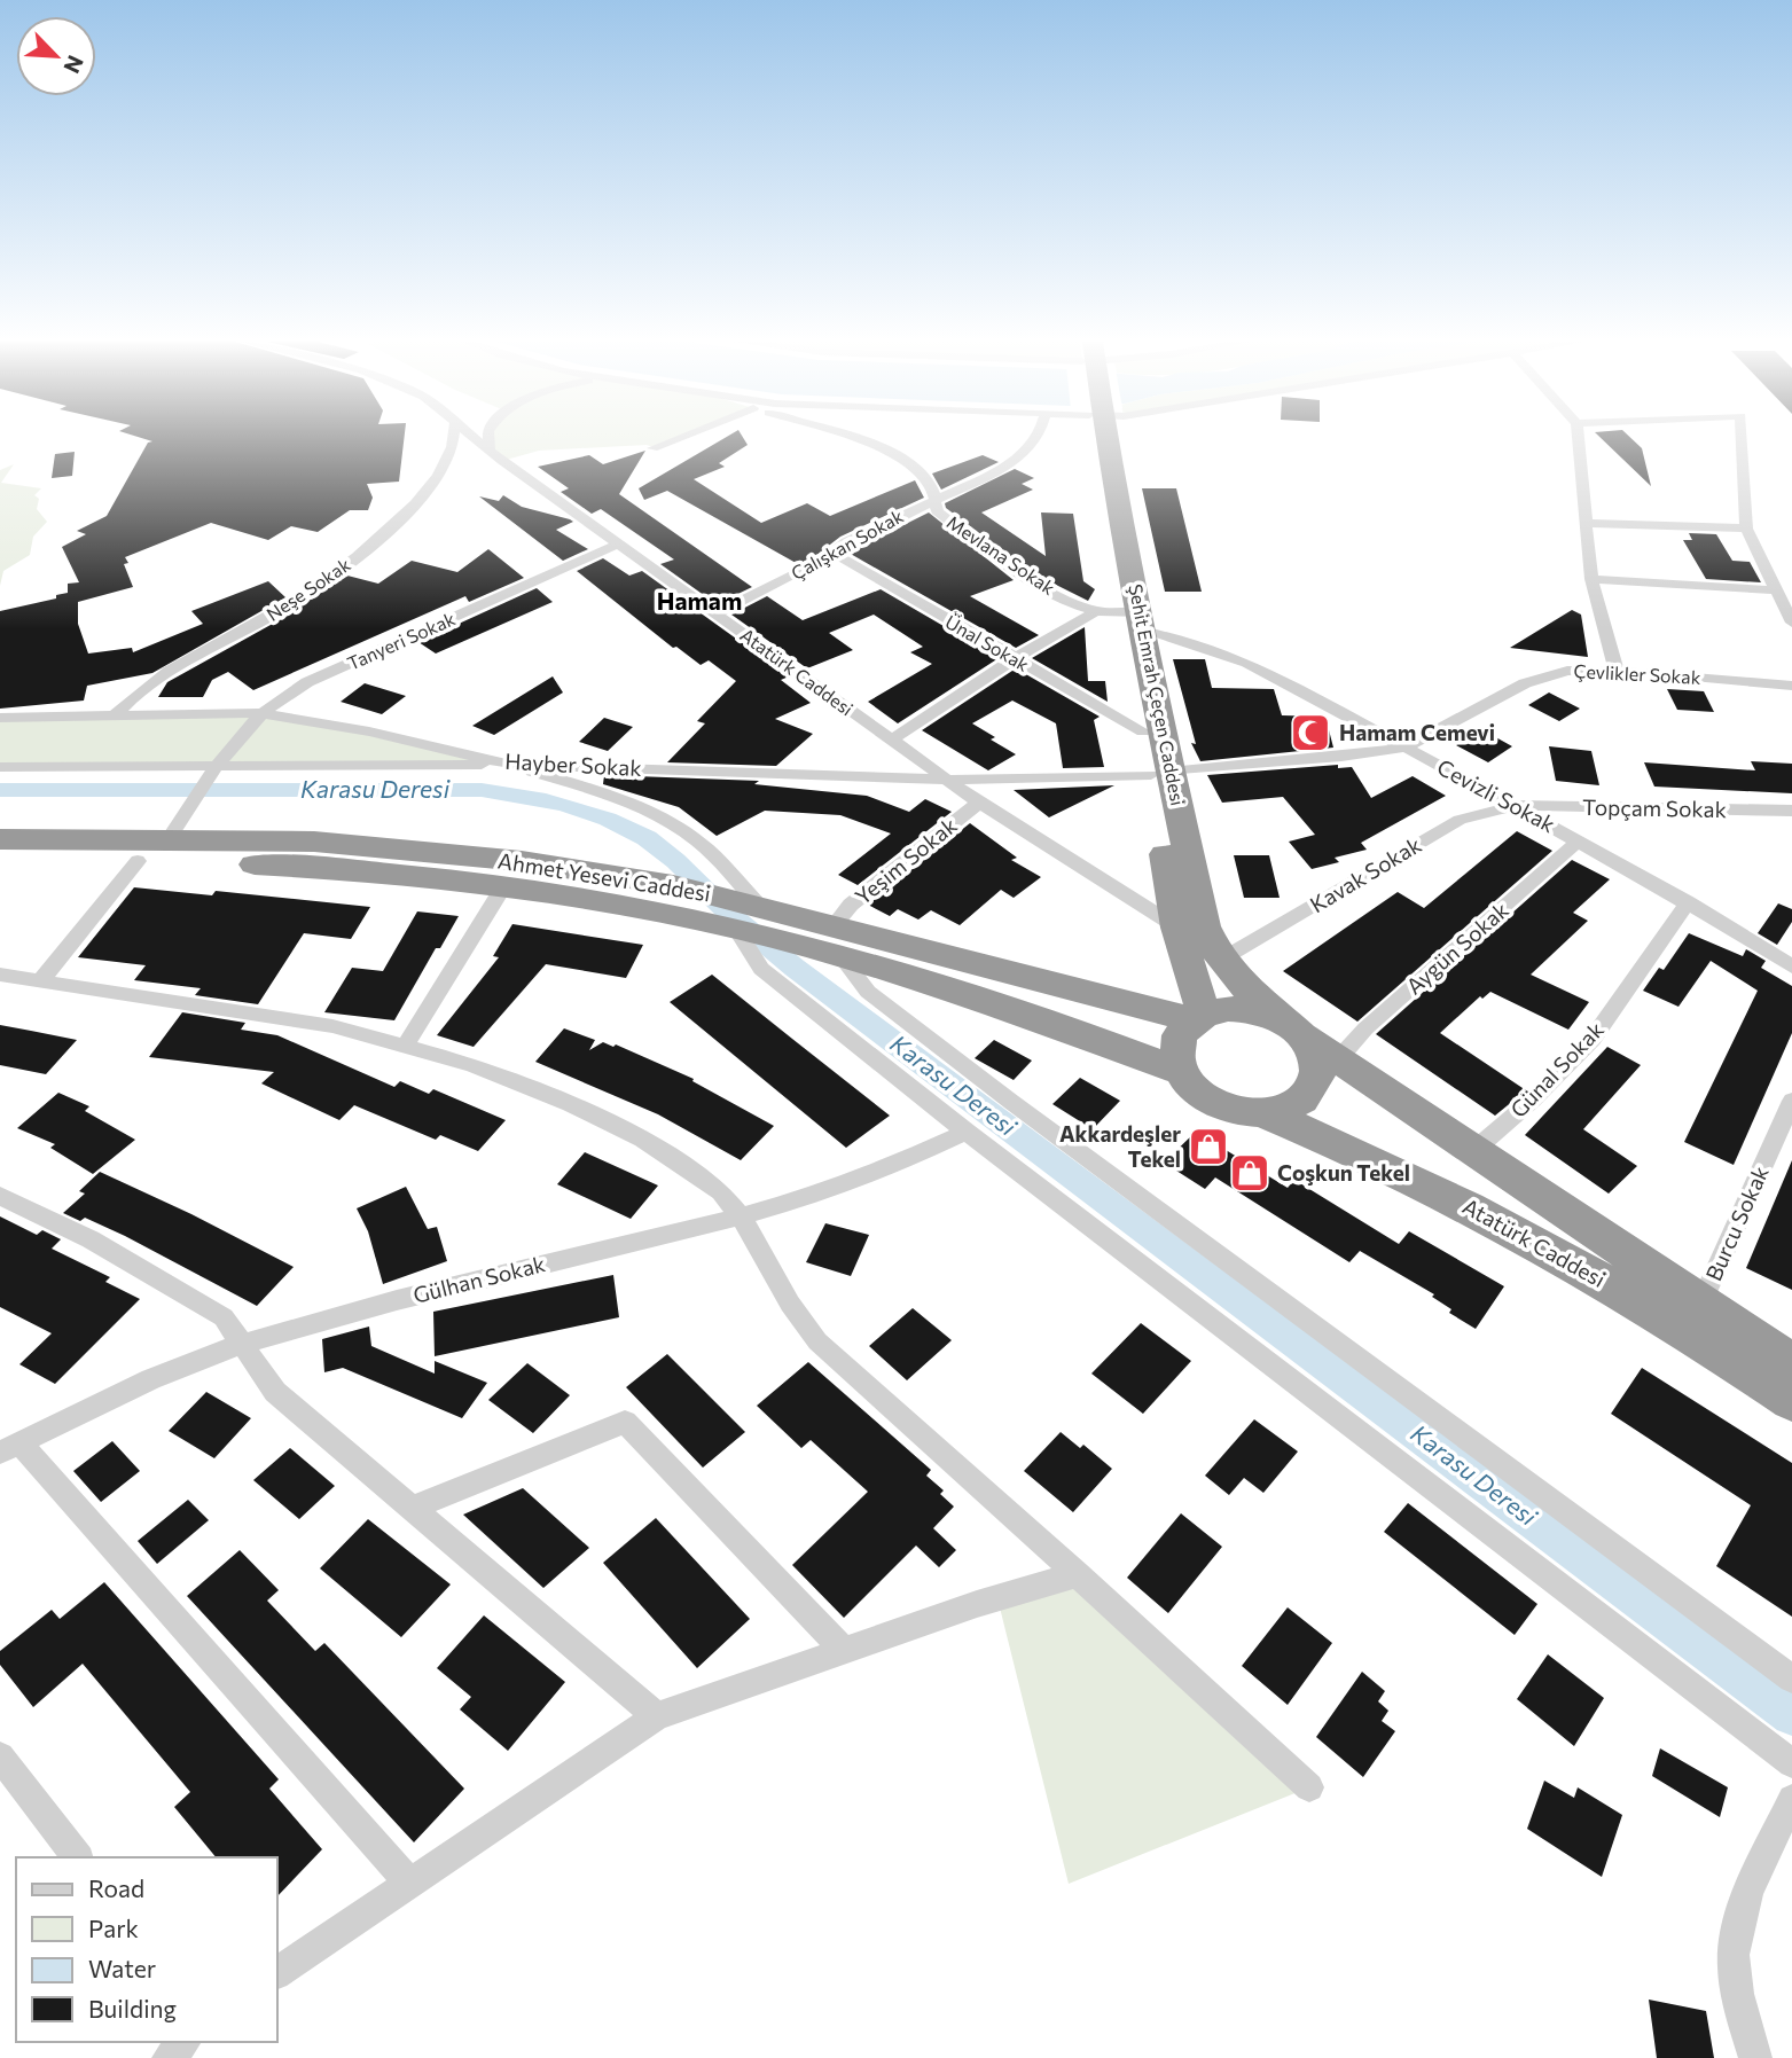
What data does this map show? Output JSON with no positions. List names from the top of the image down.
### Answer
{
  "streets": {
    "highway": ["Atatürk Caddesi", "Şehit Emrah Çeçen Caddesi", "Ahmet Yesevi Caddesi"],
    "street": [
      "Çalışkan Sokak",
      "Mevlana Sokak",
      "Neşe Sokak",
      "Tanyeri Sokak",
      "Ünal Sokak",
      "Çevlikler Sokak",
      "Hayber Sokak",
      "Cevizli Sokak",
      "Topçam Sokak",
      "Yeşim Sokak",
      "Kavak Sokak",
      "Aygün Sokak",
      "Günal Sokak",
      "Burcu Sokak",
      "Gülhan Sokak"
    ]
  },
  "crossings": [
    ["Çalışkan Sokak", "Mevlana Sokak"],
    ["Çalışkan Sokak", "Ünal Sokak"],
    ["Çalışkan Sokak", "Atatürk Caddesi"],
    ["Mevlana Sokak", "Şehit Emrah Çeçen Caddesi"],
    ["Mevlana Sokak", "Cevizli Sokak"],
    ["Neşe Sokak", "Hayber Sokak"],
    ["Tanyeri Sokak", "Atatürk Caddesi"],
    ["Tanyeri Sokak", "Hayber Sokak"],
    ["Tanyeri Sokak", "Ahmet Yesevi Caddesi"],
    ["Ünal Sokak", "Şehit Emrah Çeçen Caddesi"],
    ["Atatürk Caddesi", "Şehit Emrah Çeçen Caddesi"],
    ["Atatürk Caddesi", "Hayber Sokak"],
    ["Atatürk Caddesi", "Yeşim Sokak"],
    ["Atatürk Caddesi", "Ahmet Yesevi Caddesi"],
    ["Atatürk Caddesi", "Aygün Sokak"],
    ["Atatürk Caddesi", "Günal Sokak"],
    ["Atatürk Caddesi", "Burcu Sokak"],
    ["Çevlikler Sokak", "Şehit Emrah Çeçen Caddesi"],
    ["Çevlikler Sokak", "Hayber Sokak"],
    ["Çevlikler Sokak", "Cevizli Sokak"],
    ["Şehit Emrah Çeçen Caddesi", "Hayber Sokak"],
    ["Şehit Emrah Çeçen Caddesi", "Cevizli Sokak"],
    ["Şehit Emrah Çeçen Caddesi", "Kavak Sokak"],
    ["Şehit Emrah Çeçen Caddesi", "Ahmet Yesevi Caddesi"],
    ["Cevizli Sokak", "Topçam Sokak"],
    ["Cevizli Sokak", "Kavak Sokak"],
    ["Cevizli Sokak", "Aygün Sokak"],
    ["Cevizli Sokak", "Günal Sokak"],
    ["Topçam Sokak", "Kavak Sokak"],
    ["Yeşim Sokak", "Ahmet Yesevi Caddesi"]
  ],
  "districts": ["Hamam"],
  "water": ["Karasu Deresi"],
  "places": {
    "mosque": ["Hamam Cemevi"],
    "shop": ["Akkardeşler Tekel", "Coşkun Tekel"]
  },
  "legend": [
    "Road",
    "Park",
    "Water",
    "Building"
  ],
  "north": "bottom right"
}
